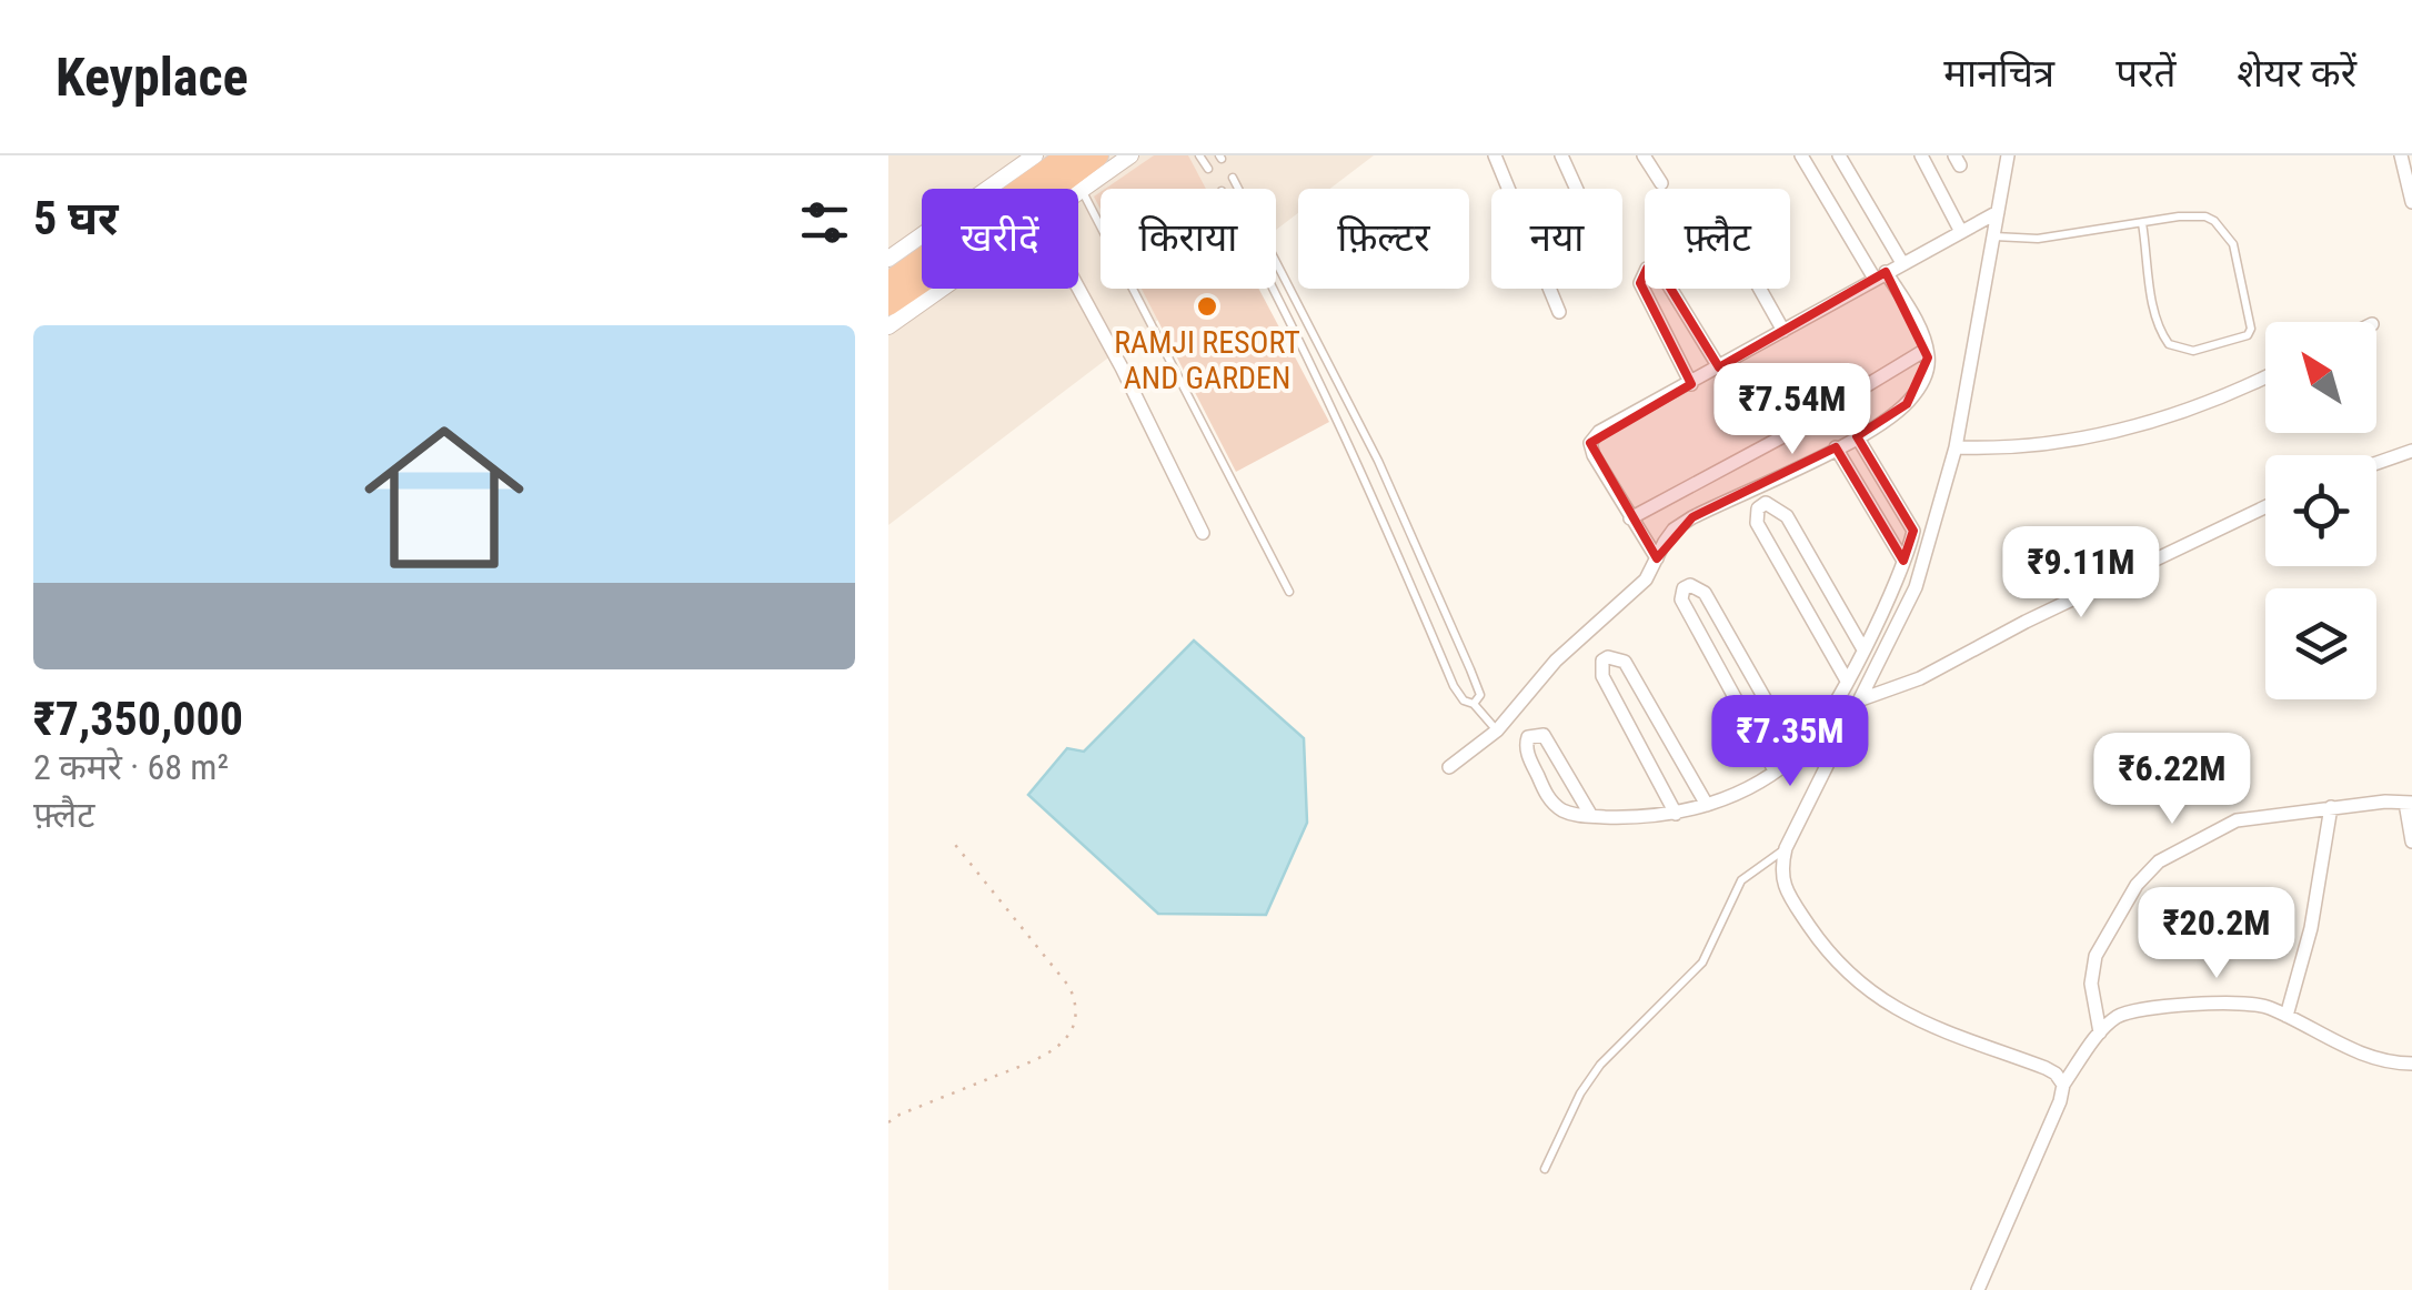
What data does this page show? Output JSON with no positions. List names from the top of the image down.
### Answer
{
  "places": ["RAMJI RESORT AND GARDEN"],
  "north": "top left",
  "page": {
    "header": "Keyplace",
    "nav": ["मानचित्र", "परतें", "शेयर करें"],
    "heading": "5 घर",
    "chip": [
      "खरीदें",
      "किराया",
      "फ़िल्टर",
      "नया",
      "फ़्लैट"
    ],
    "list": [
      {
        "name": "₹7,350,000",
        "note": "2 कमरे · 68 m² · फ़्लैट"
      }
    ],
    "price": [
      "₹7.54M",
      "₹9.11M",
      "₹7.35M",
      "₹6.22M",
      "₹20.2M"
    ]
  }
}
